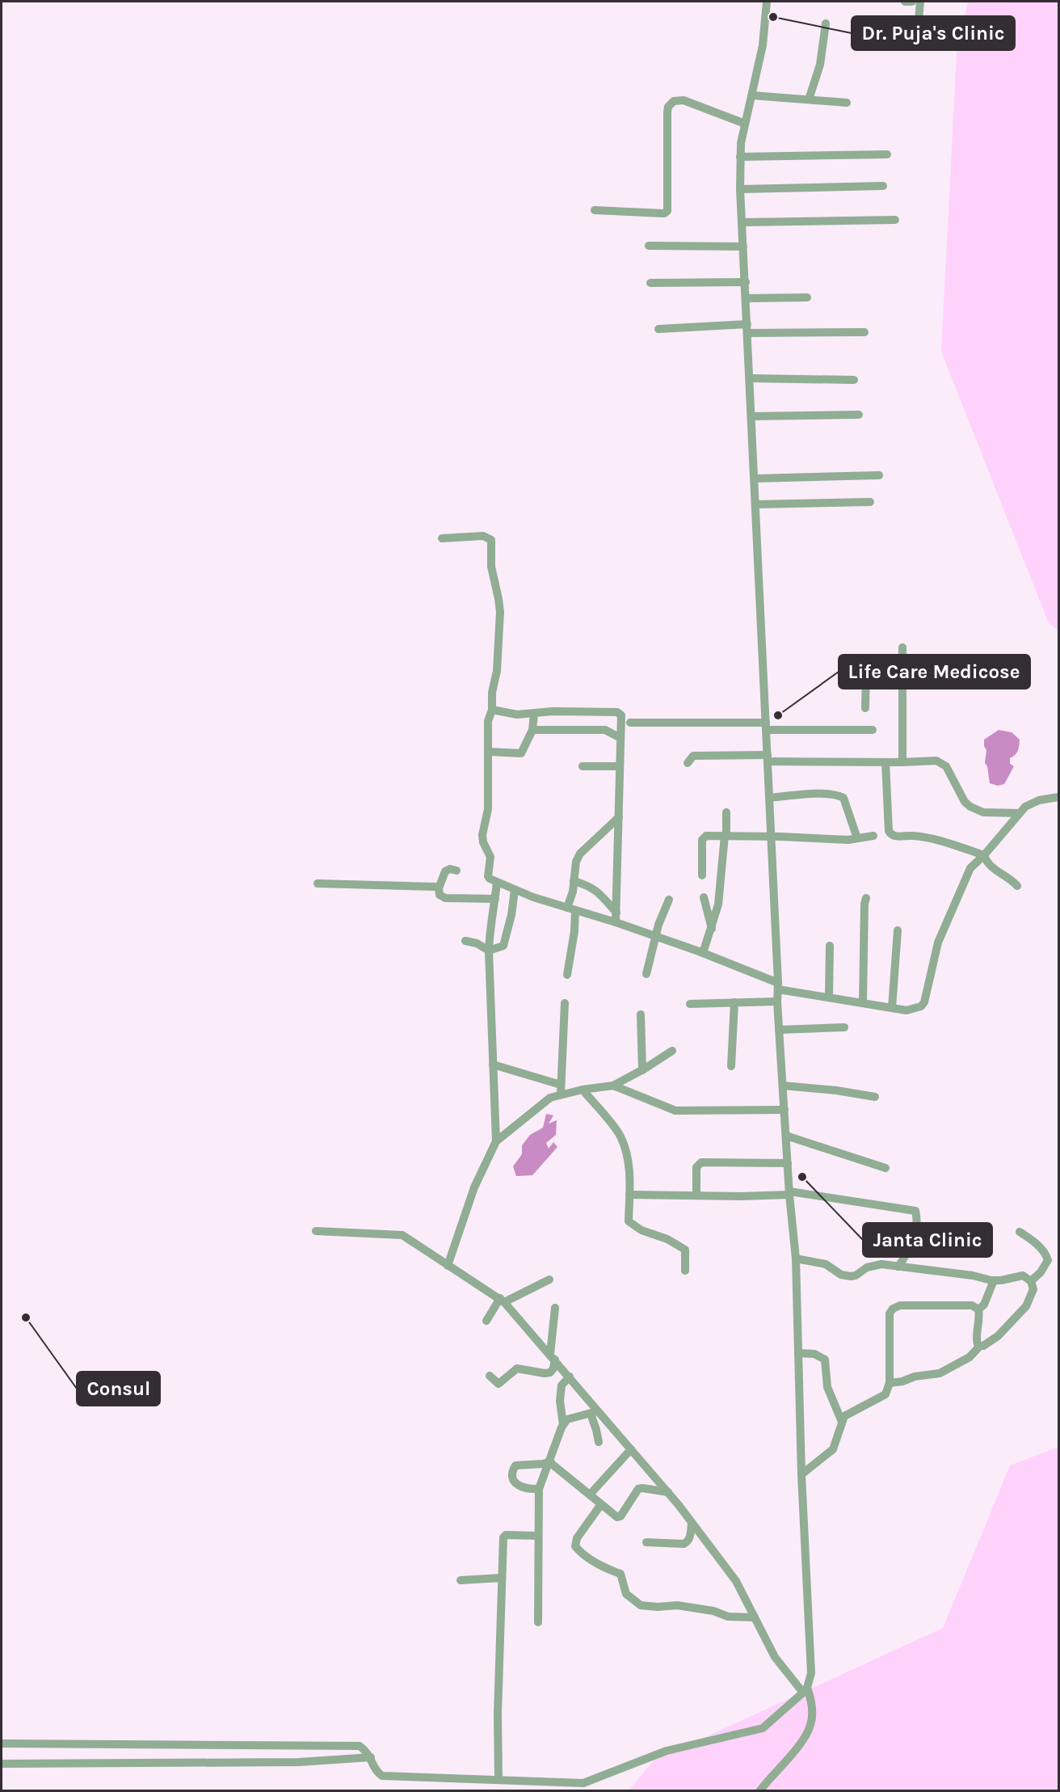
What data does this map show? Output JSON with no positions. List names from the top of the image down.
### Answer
{
  "places": [
    "Dr. Puja's Clinic",
    "Life Care Medicose",
    "Janta Clinic",
    "Consul"
  ]
}
